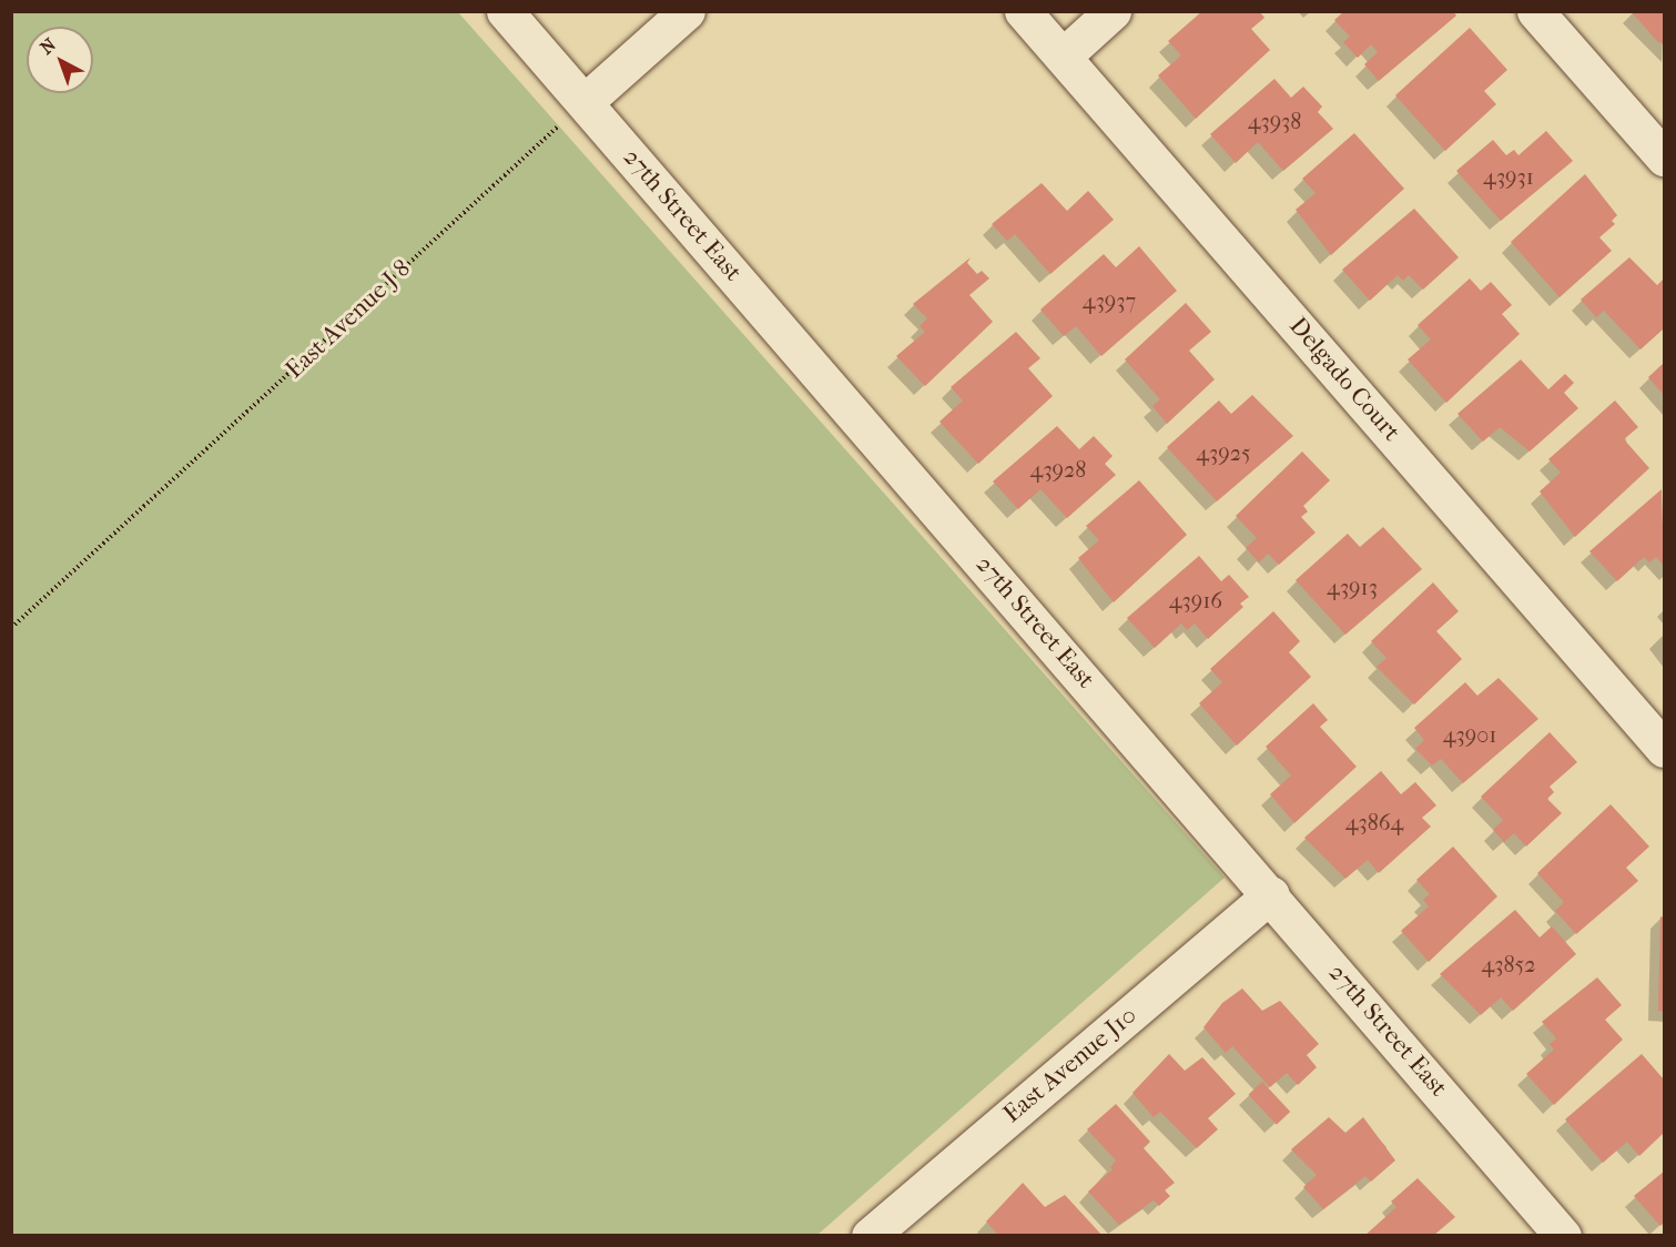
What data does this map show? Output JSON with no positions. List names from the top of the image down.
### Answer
{
  "streets": {
    "street": ["27th Street East", "Delgado Court", "East Avenue J10"],
    "path": ["East Avenue J 8"]
  },
  "crossings": [
    ["27th Street East", "East Avenue J 8"],
    ["27th Street East", "East Avenue J10"]
  ],
  "house_numbers": [
    "43938",
    "43931",
    "43937",
    "43925",
    "43928",
    "43913",
    "43916",
    "43901",
    "43864",
    "43852"
  ],
  "north": "top left"
}
